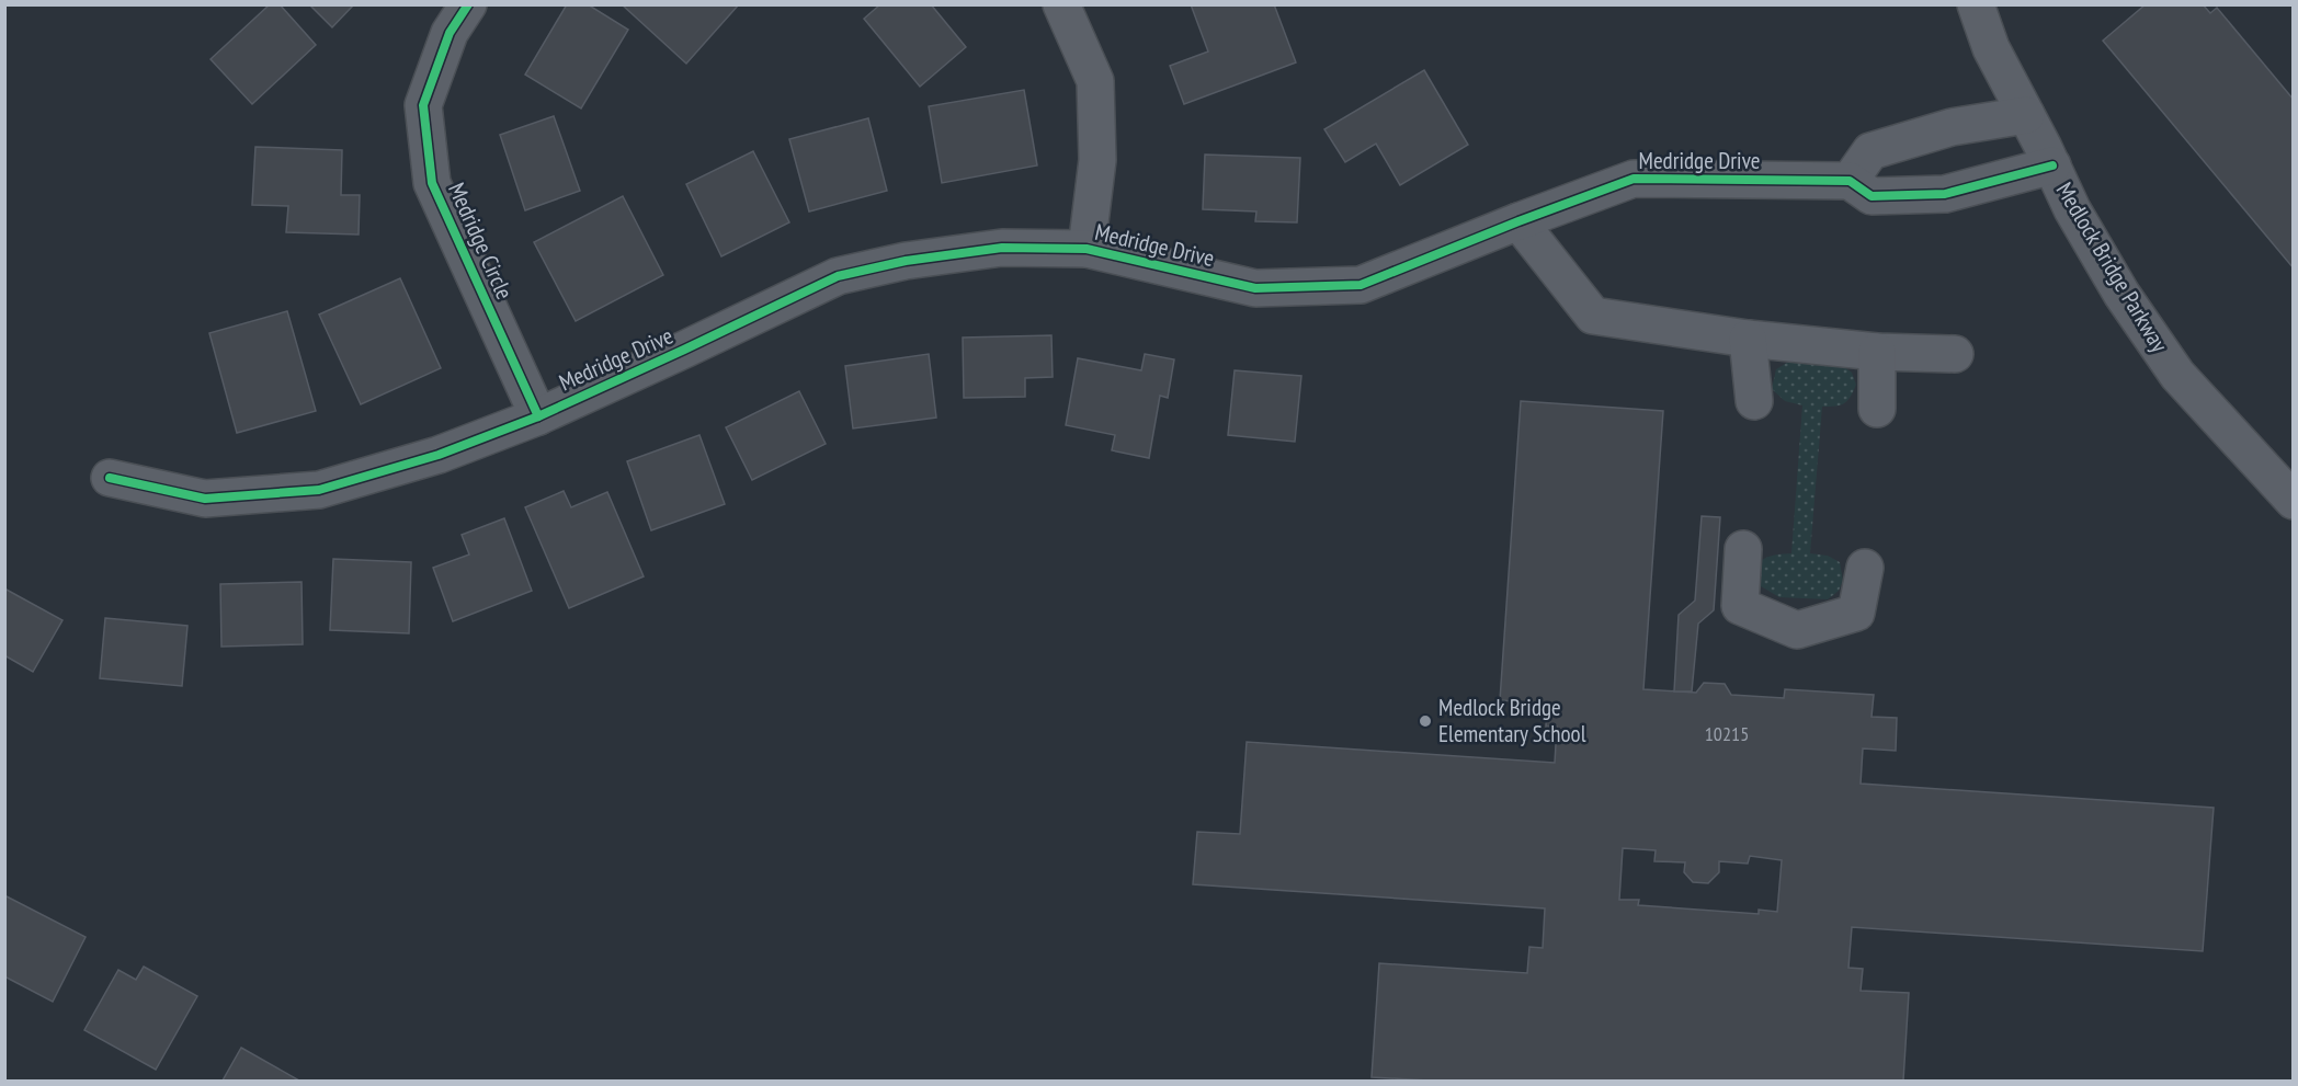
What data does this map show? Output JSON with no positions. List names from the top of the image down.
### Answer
{
  "streets": {
    "street": ["Medridge Drive", "Medridge Circle", "Medlock Bridge Parkway"]
  },
  "crossings": [
    ["Medridge Drive", "Medridge Circle"],
    ["Medridge Drive", "Medlock Bridge Parkway"]
  ],
  "places": ["Medlock Bridge Elementary School"],
  "house_numbers": ["10215"]
}
